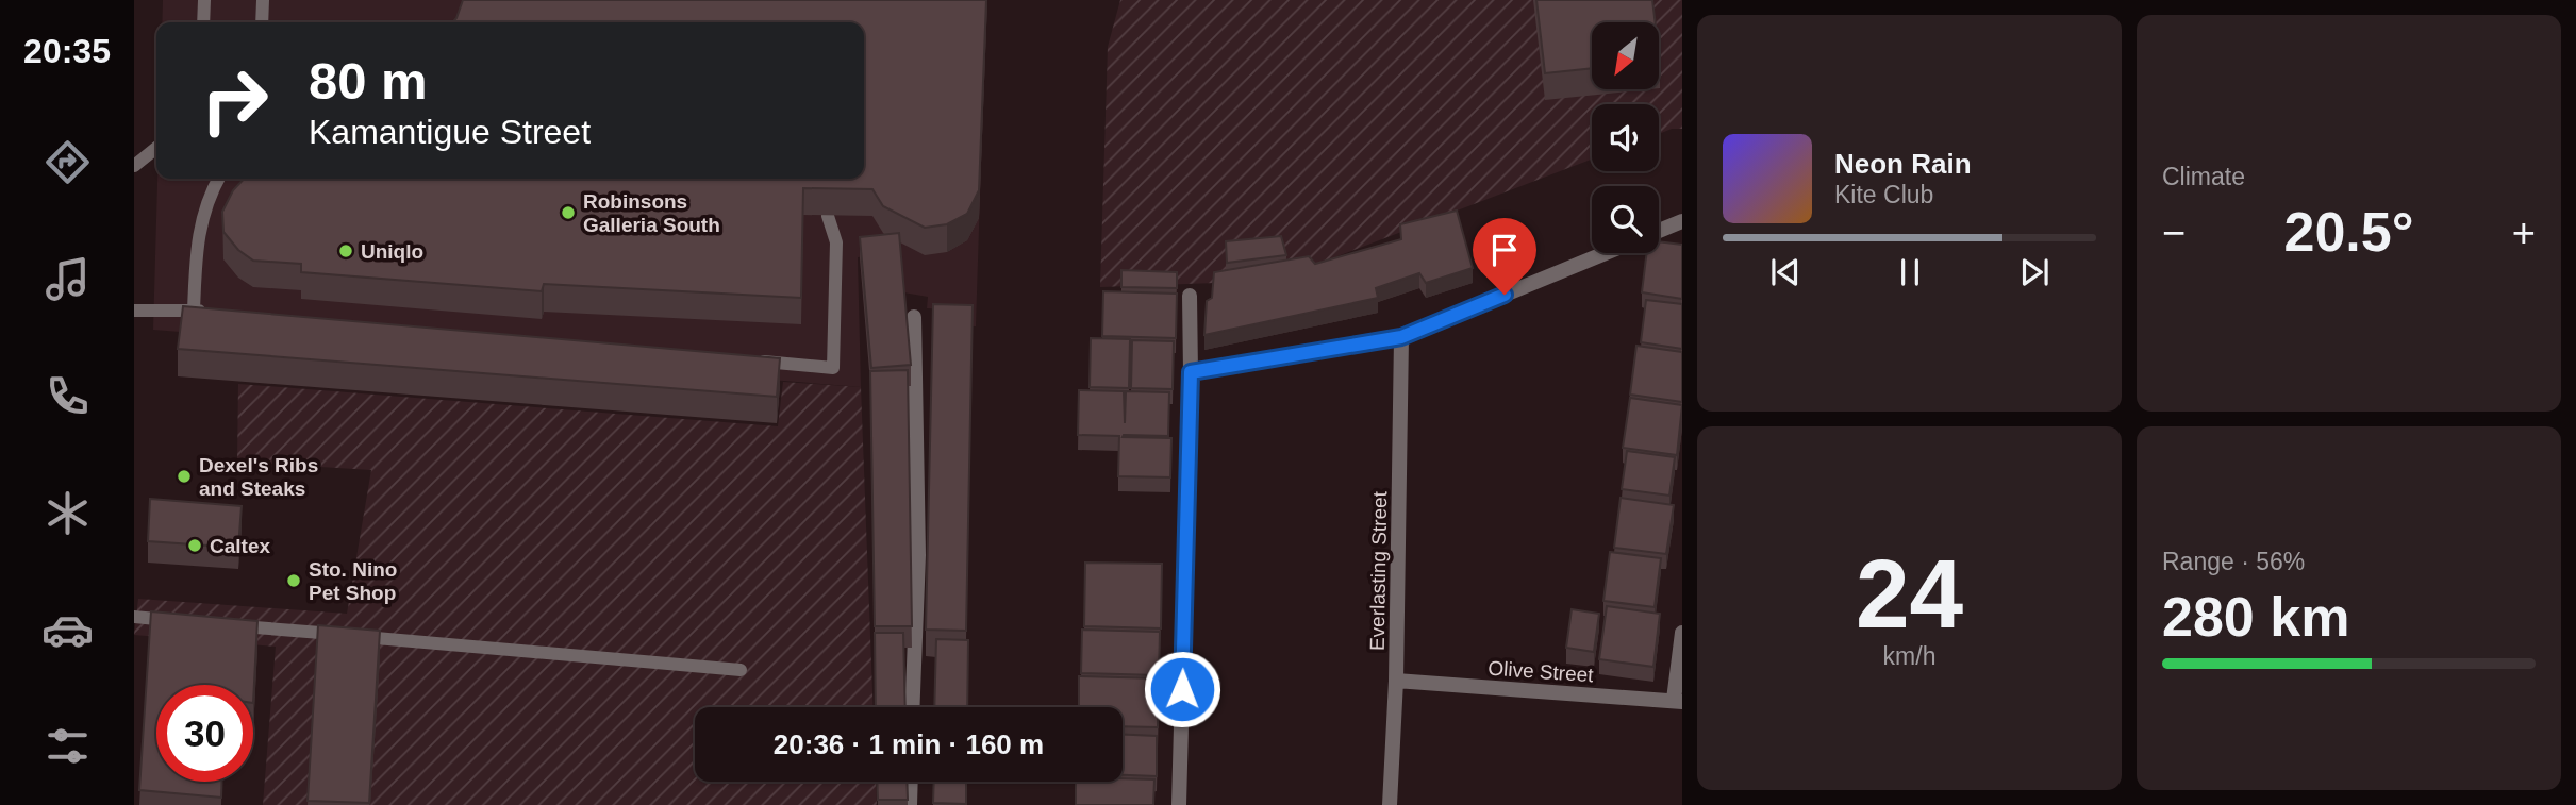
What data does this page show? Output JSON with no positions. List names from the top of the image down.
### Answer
{
  "streets": {
    "street": ["Everlasting Street", "Olive Street"]
  },
  "crossings": [
    ["Everlasting Street", "Olive Street"]
  ],
  "places": [
    "Robinsons Galleria South",
    "Uniqlo",
    "Dexel's Ribs and Steaks",
    "Caltex",
    "Sto. Nino Pet Shop"
  ],
  "north": "bottom left",
  "page": {
    "tabs": "20:35",
    "tile": [
      "Climate",
      ["24", "km/h"],
      ["Range · 56%", "280 km"]
    ],
    "turn": ["80 m", "Kamantigue Street"],
    "song": ["Neon Rain", "Kite Club"],
    "heat": ["−", "20.5°", "+"],
    "limit": "30",
    "trip": "20:36 · 1 min · 160 m"
  }
}
